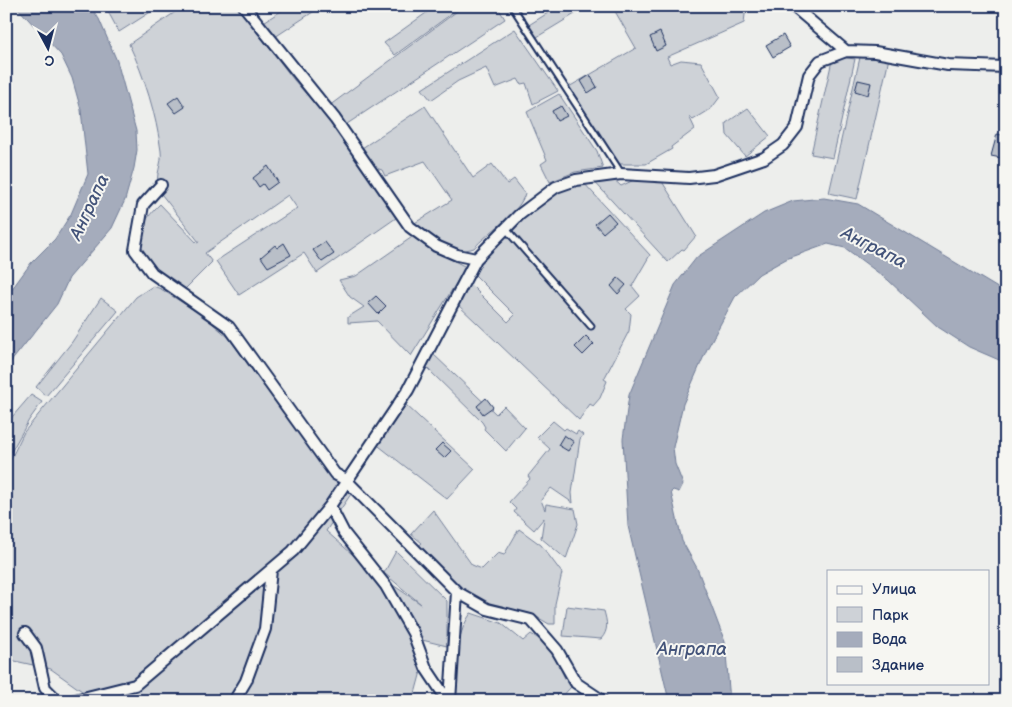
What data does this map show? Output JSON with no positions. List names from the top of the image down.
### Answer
{
  "water": ["Анграпа"],
  "legend": [
    "Улица",
    "Парк",
    "Вода",
    "Здание"
  ],
  "north": "bottom"
}
